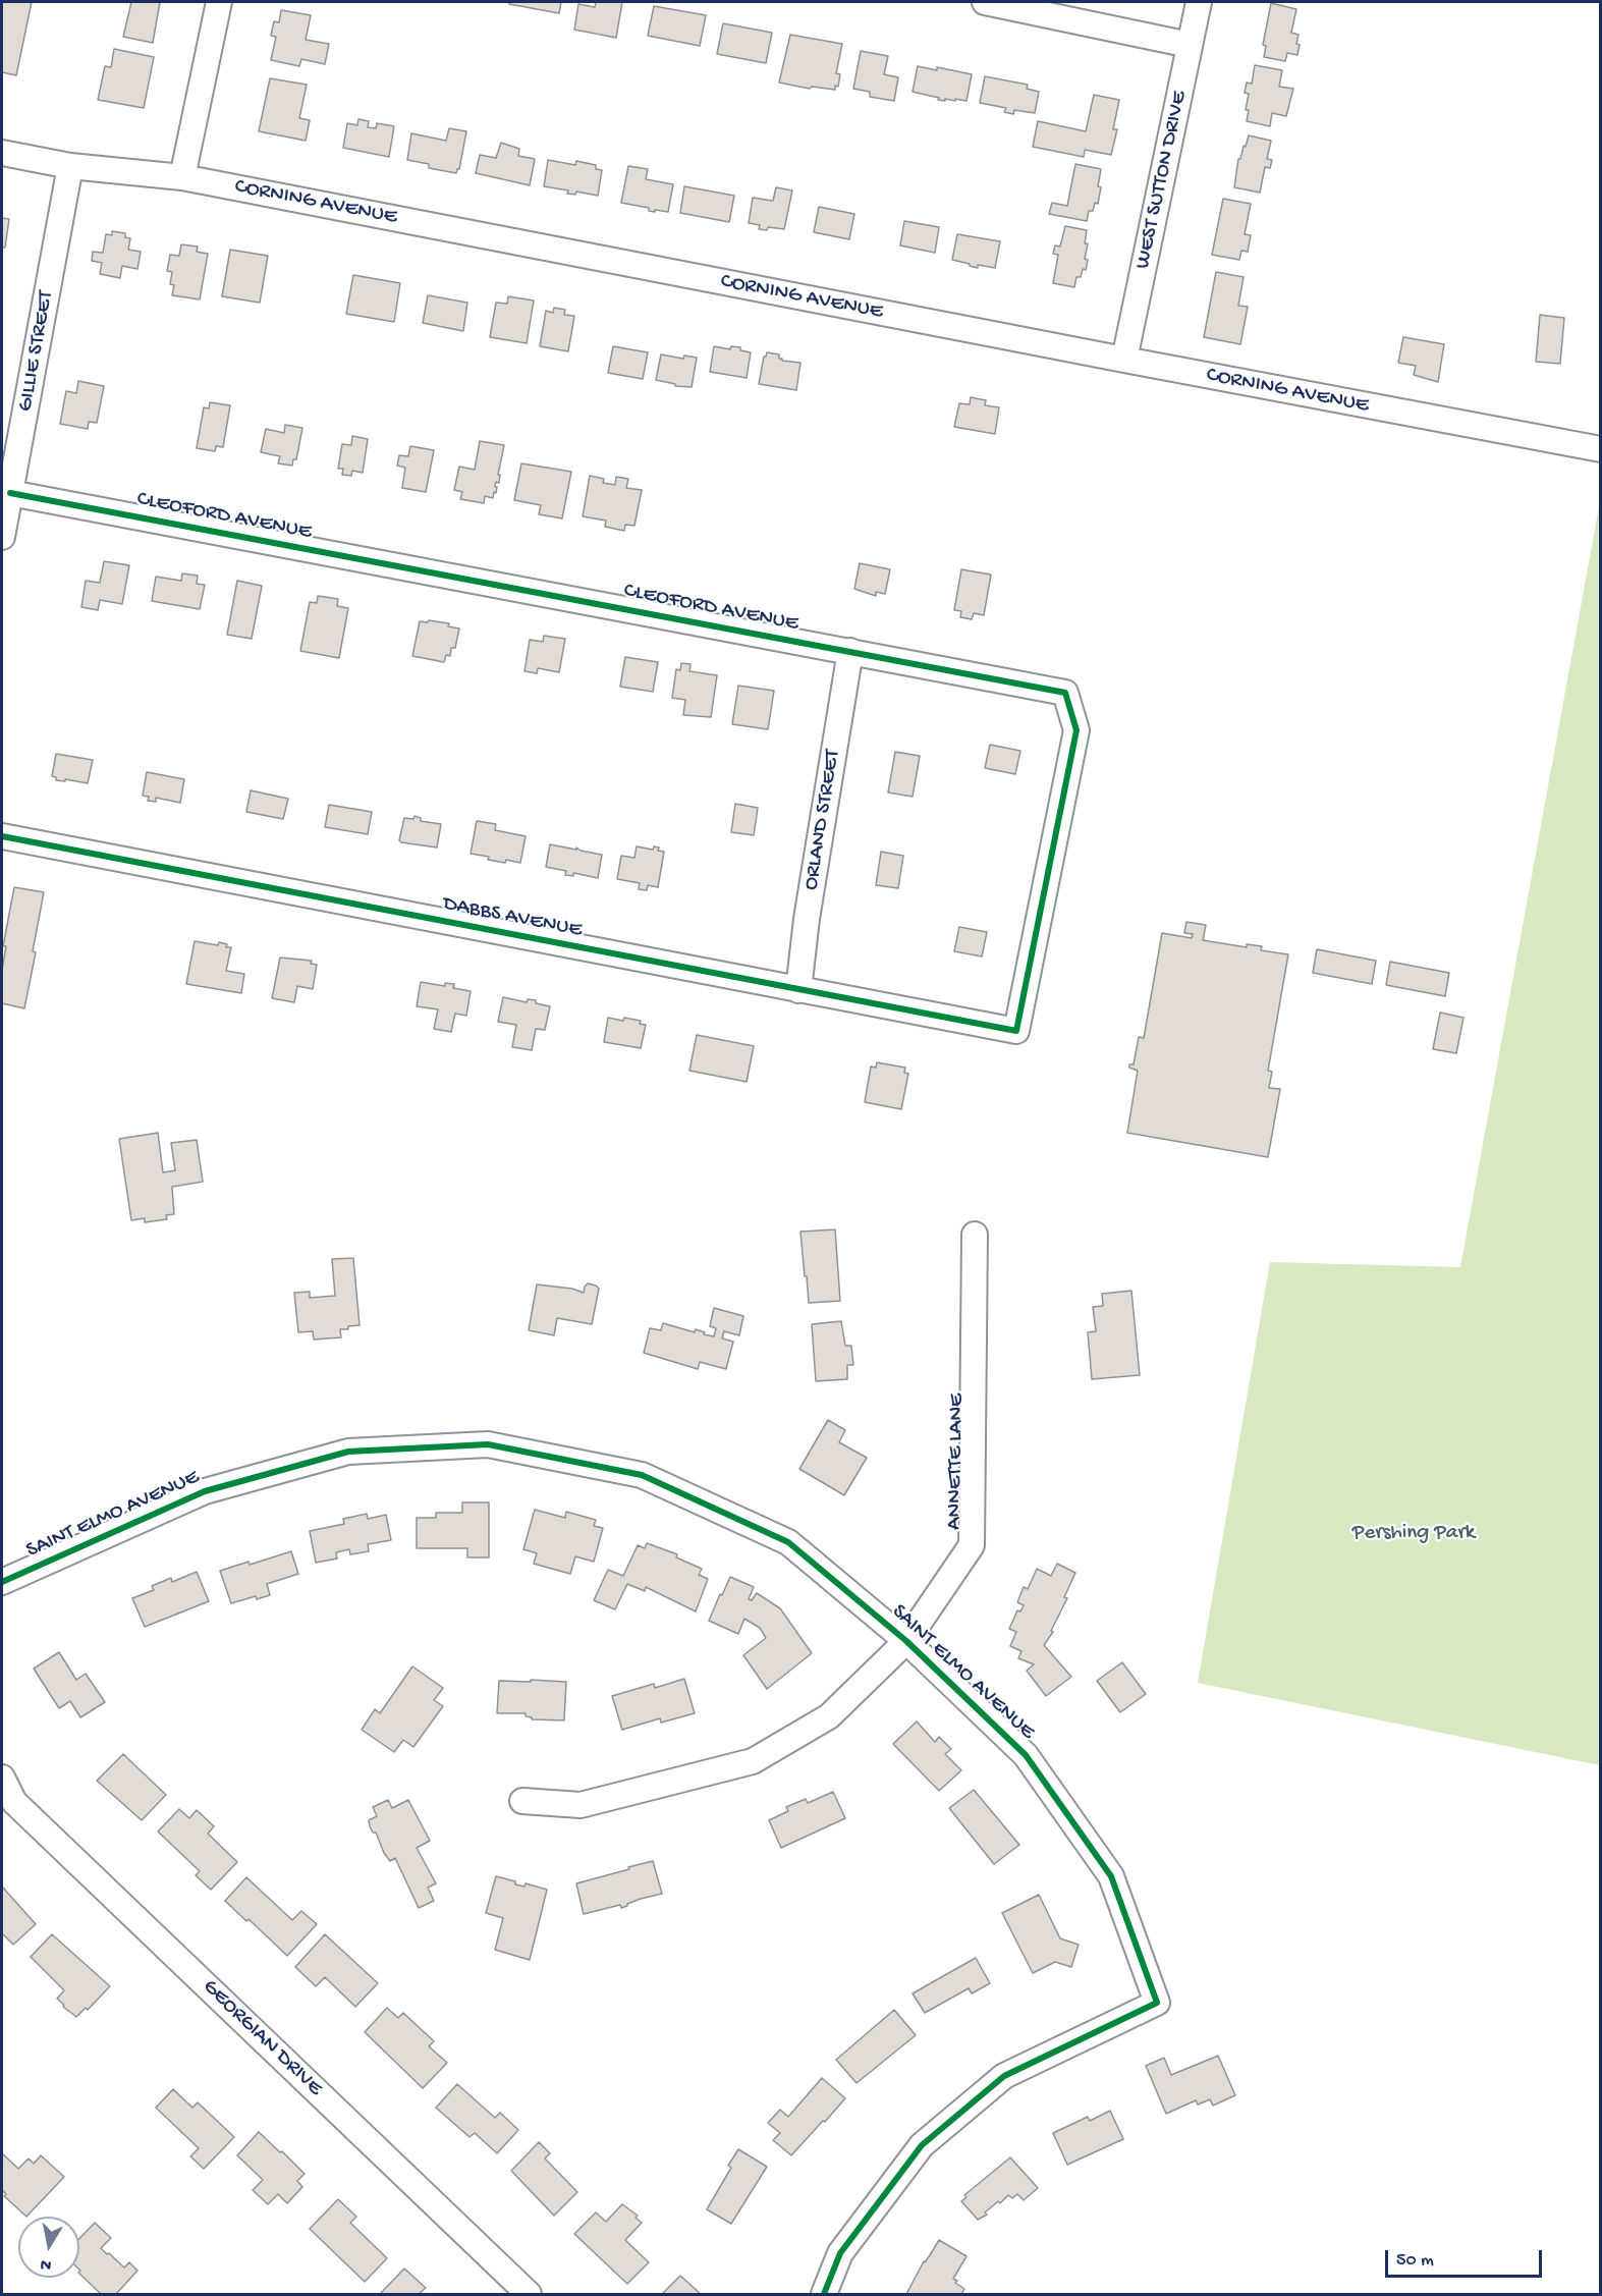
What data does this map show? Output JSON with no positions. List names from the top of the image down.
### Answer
{
  "streets": {
    "street": [
      "WEST SUTTON DRIVE",
      "CORNING AVENUE",
      "GILLIE STREET",
      "CLEOFORD AVENUE",
      "ORLAND STREET",
      "DABBS AVENUE",
      "ANNETTE LANE",
      "SAINT ELMO AVENUE",
      "GEORGIAN DRIVE"
    ]
  },
  "crossings": [
    ["WEST SUTTON DRIVE", "CORNING AVENUE"],
    ["CORNING AVENUE", "GILLIE STREET"],
    ["GILLIE STREET", "CLEOFORD AVENUE"],
    ["CLEOFORD AVENUE", "ORLAND STREET"],
    ["CLEOFORD AVENUE", "DABBS AVENUE"],
    ["ORLAND STREET", "DABBS AVENUE"],
    ["ANNETTE LANE", "SAINT ELMO AVENUE"]
  ],
  "parks": ["Pershing Park"],
  "scale_bar": "50 m",
  "north": "bottom"
}
